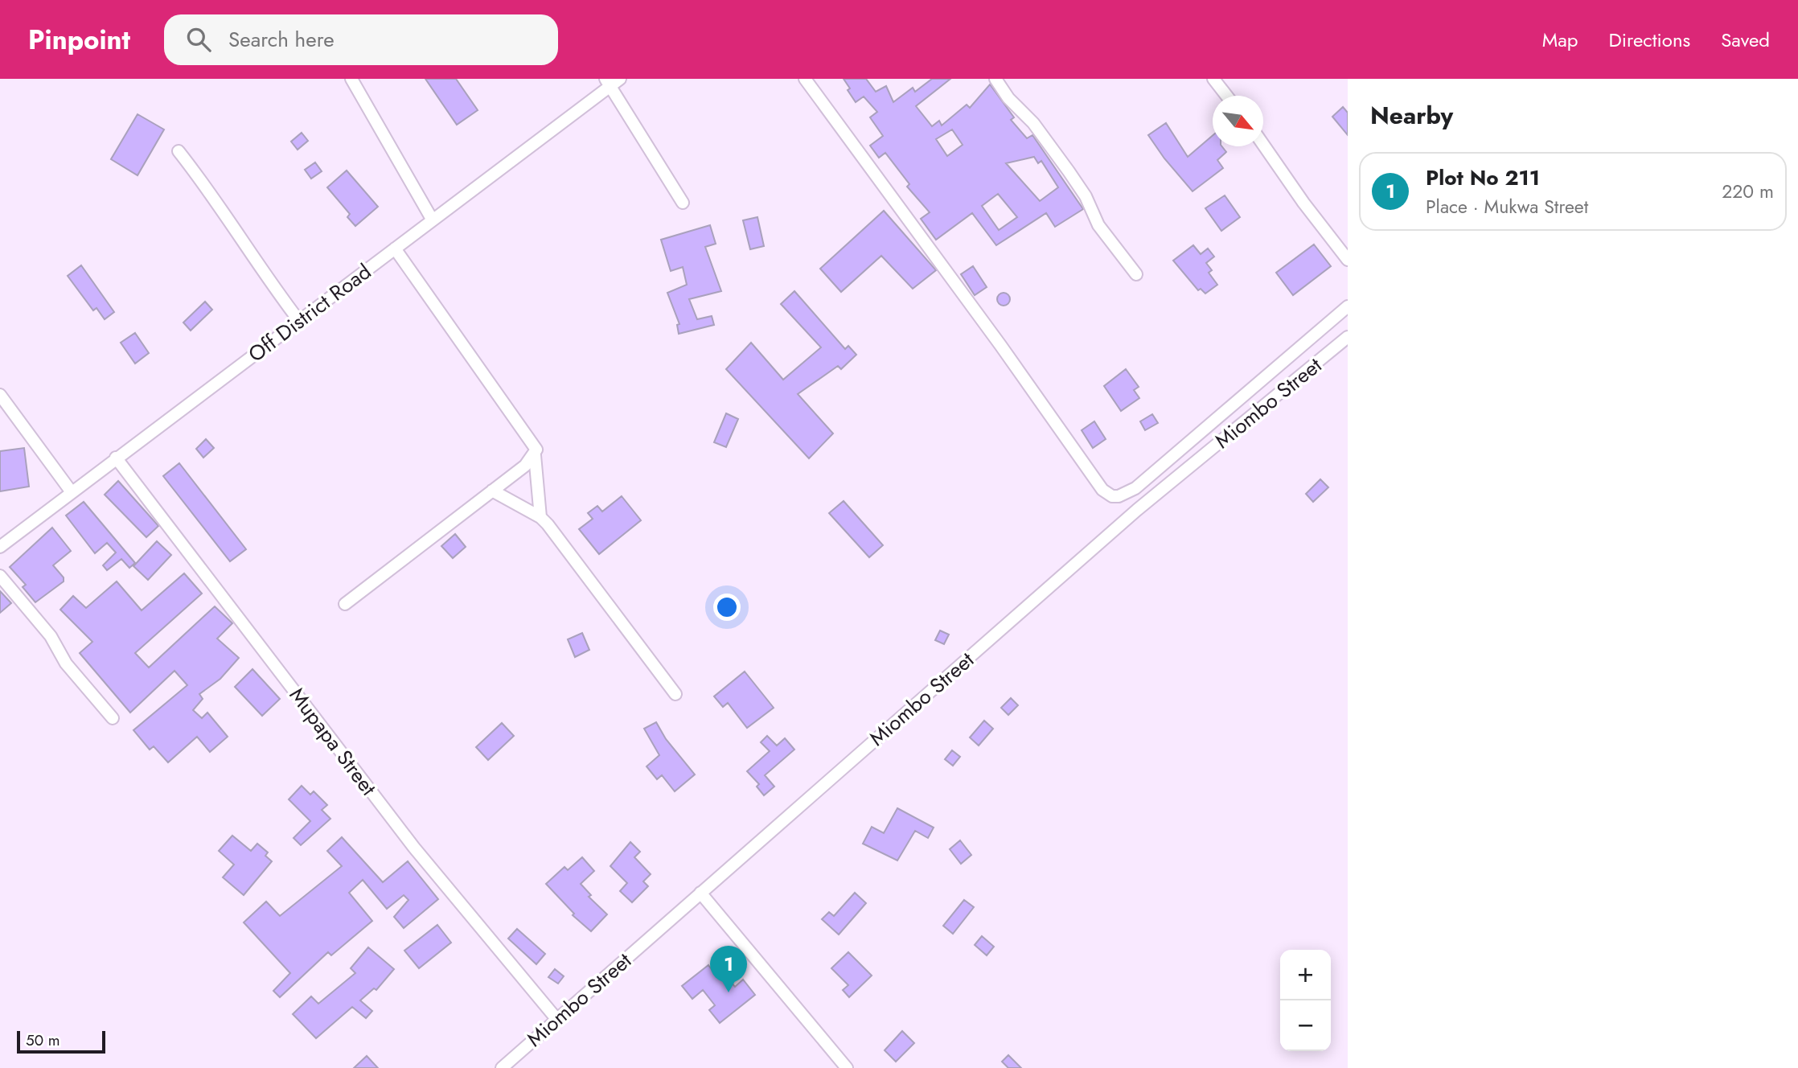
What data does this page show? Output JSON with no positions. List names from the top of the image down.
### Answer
{
  "streets": {
    "street": ["Off District Road", "Miombo Street", "Mupapa Street"]
  },
  "crossings": [
    ["Off District Road", "Mupapa Street"],
    ["Miombo Street", "Mupapa Street"]
  ],
  "scale_bar": "50 m",
  "north": "bottom right",
  "page": {
    "header": "Pinpoint",
    "search": "Search here",
    "nav": ["Map", "Directions", "Saved"],
    "heading": "Nearby",
    "list": [
      {
        "mark": "1",
        "name": "Plot No 211",
        "note": "Place · Mukwa Street",
        "value": "220 m"
      }
    ],
    "pins": "1",
    "map_buttons": ["+", "−"],
    "scale": "50 m"
  }
}
